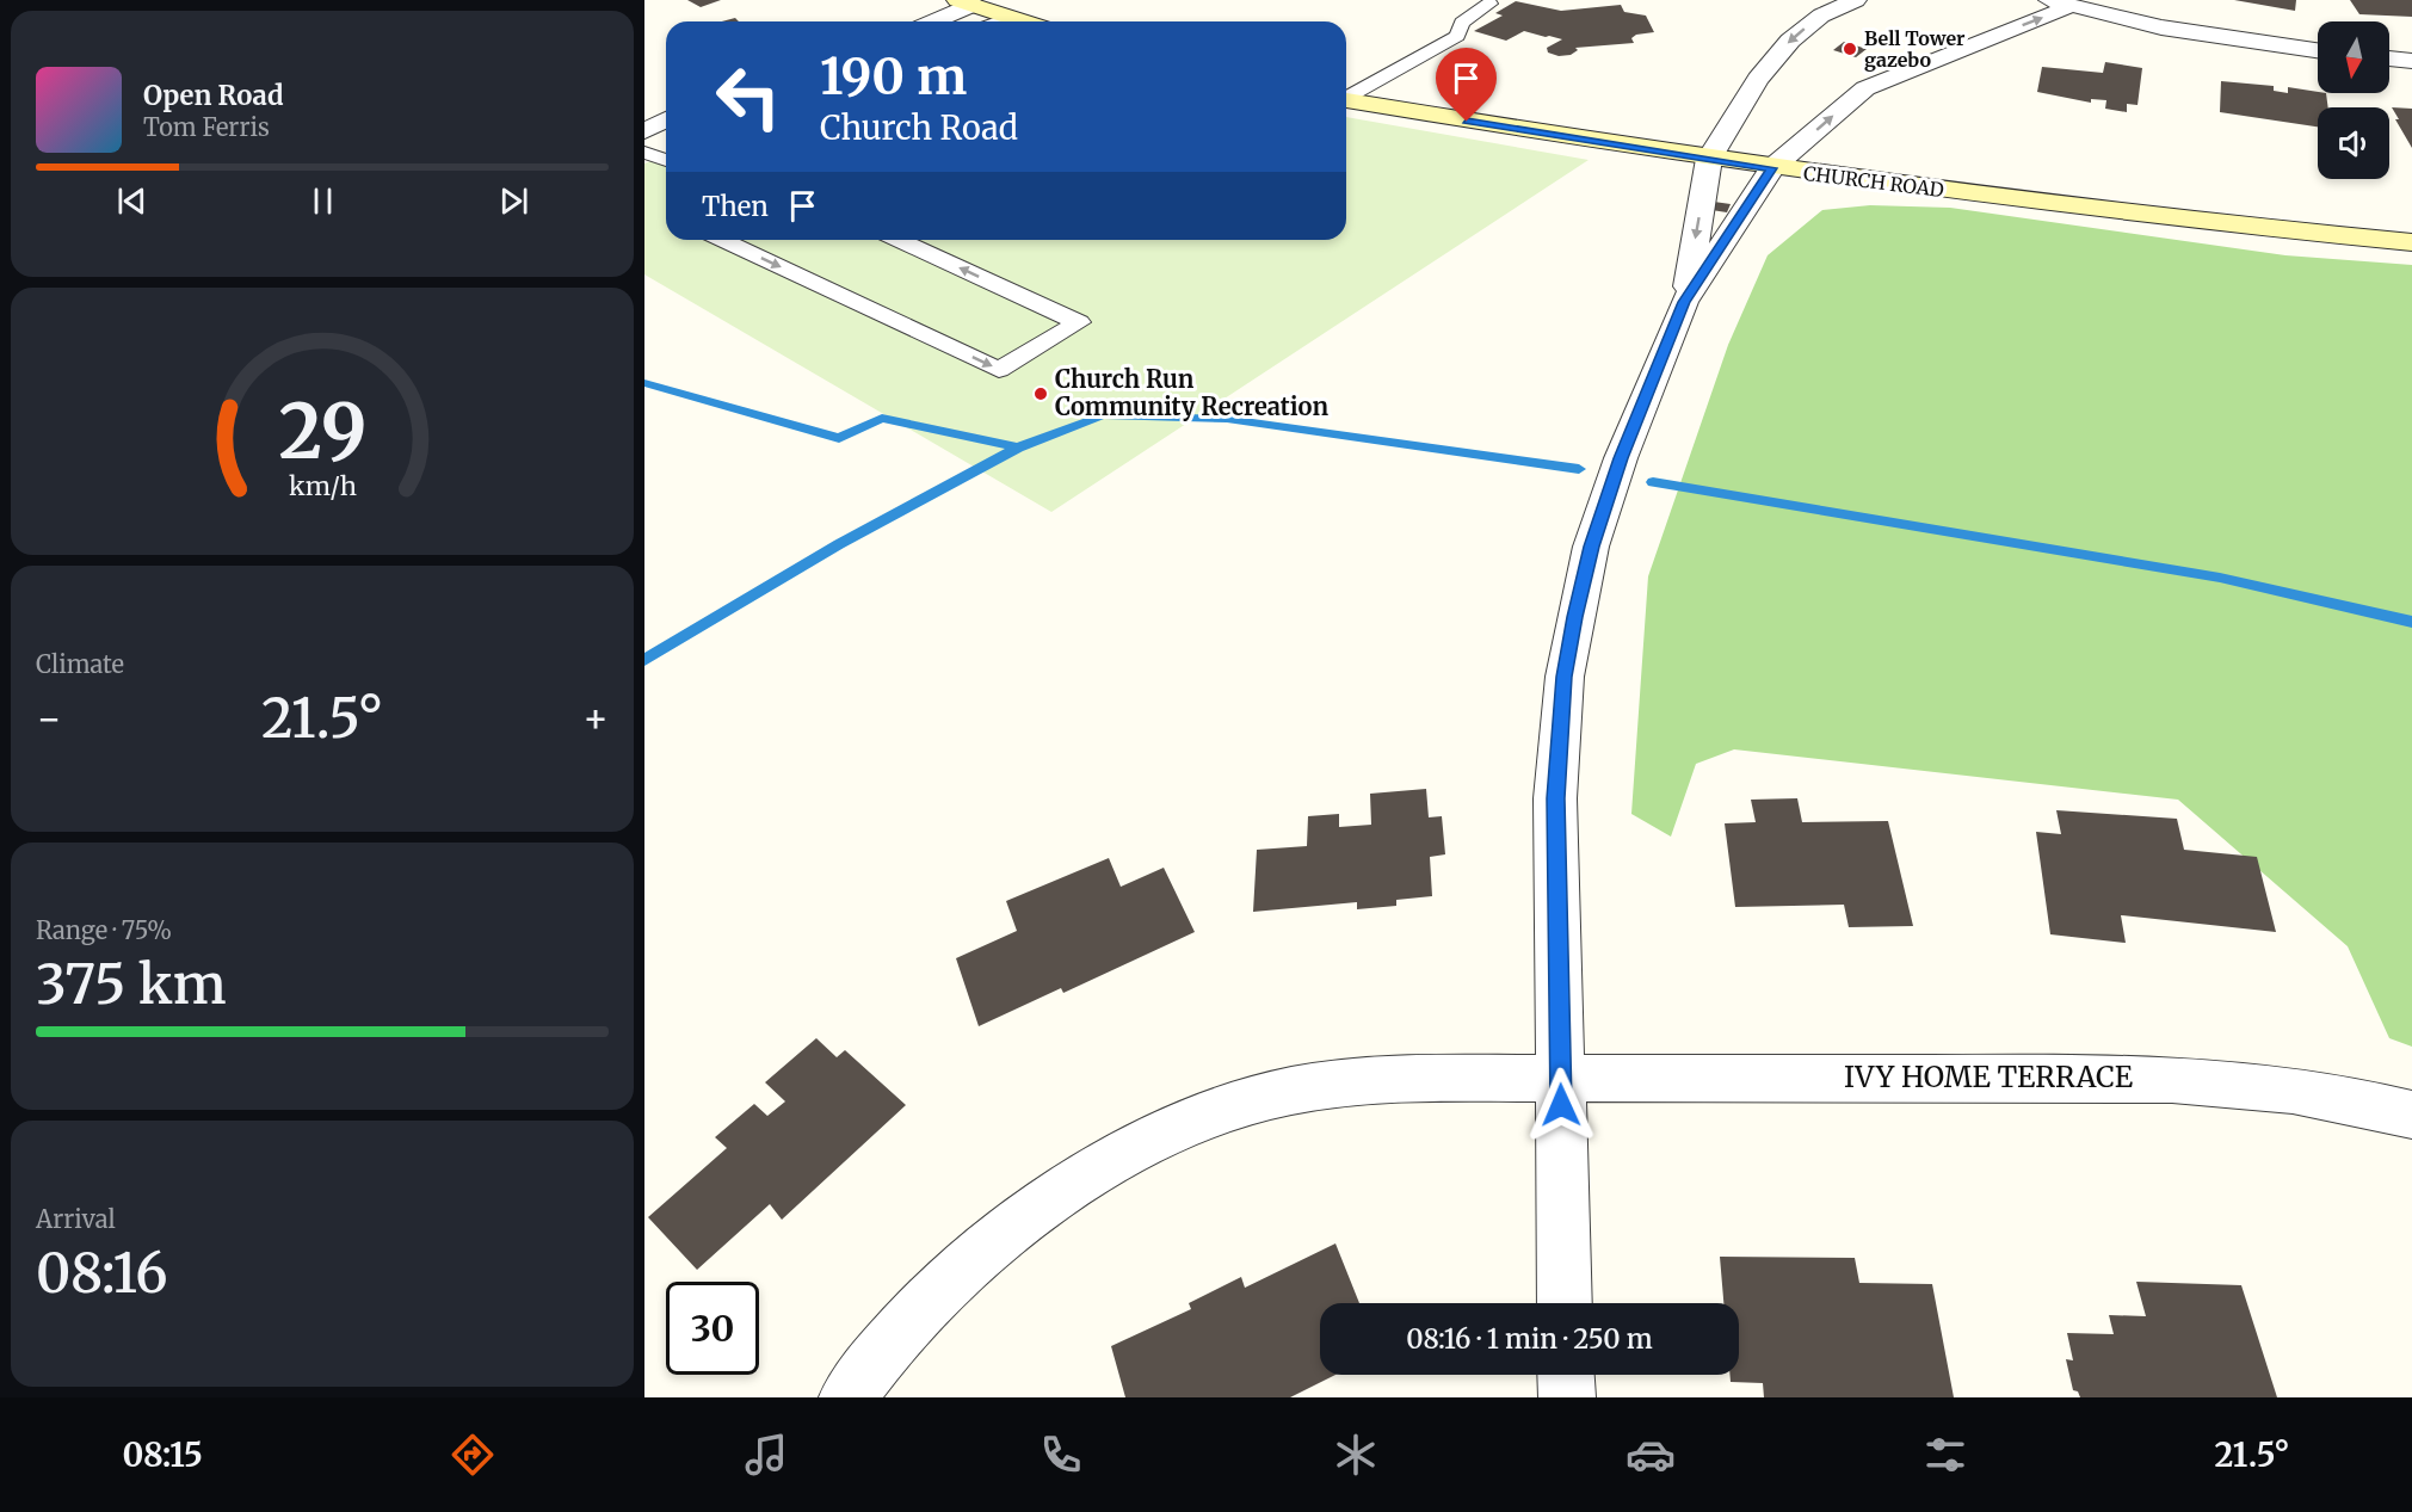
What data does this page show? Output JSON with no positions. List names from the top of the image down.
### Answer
{
  "streets": {
    "main road": ["CHURCH ROAD"],
    "street": ["IVY HOME TERRACE"]
  },
  "places": ["Bell Tower gazebo", "Church Run Community Recreation"],
  "north": "bottom",
  "page": {
    "turn": ["190 m", "Church Road"],
    "song": ["Open Road", "Tom Ferris"],
    "then": "Then",
    "tile": [
      "Climate",
      ["Range · 75%", "375 km"],
      ["Arrival", "08:16"]
    ],
    "heat": ["−", "21.5°", "+"],
    "limit": "30",
    "trip": "08:16 · 1 min · 250 m",
    "tabs": ["08:15", "21.5°"],
    "gauge": ["29", "km/h"]
  }
}
